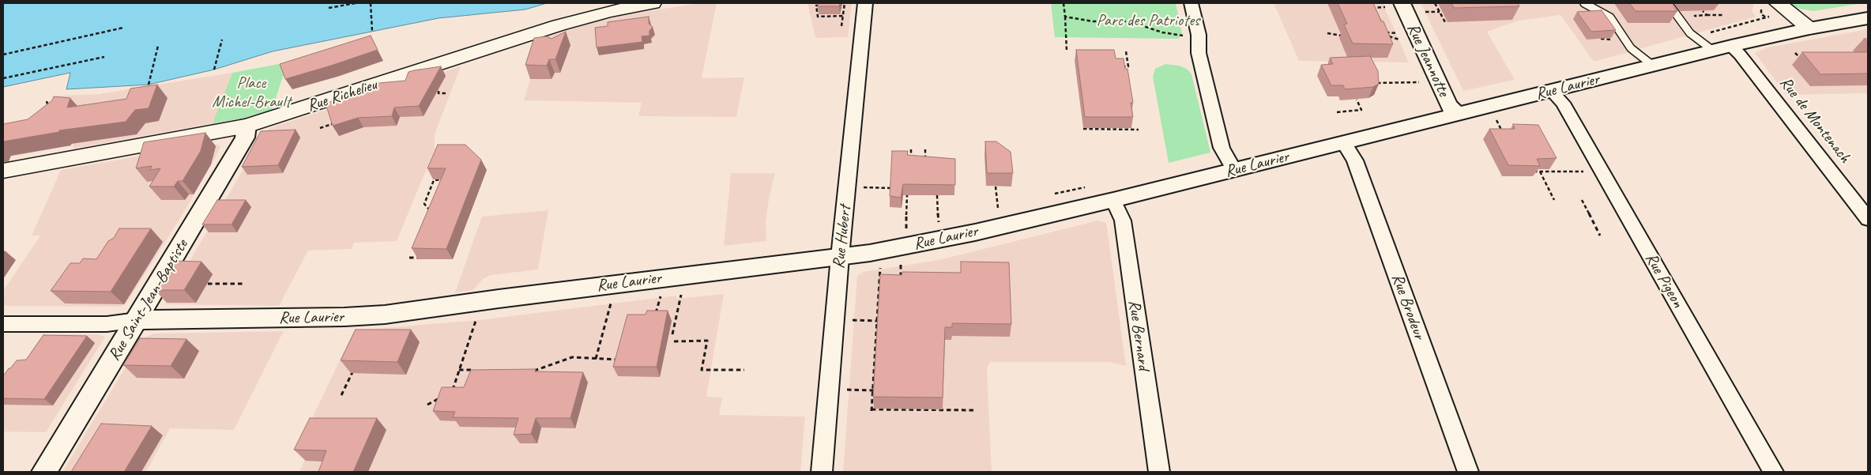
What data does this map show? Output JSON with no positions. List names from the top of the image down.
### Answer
{
  "streets": {
    "main road": ["Rue Richelieu"],
    "street": [
      "Rue Jeannotte",
      "Rue Laurier",
      "Rue de Montenach",
      "Rue Hubert",
      "Rue Pigeon",
      "Rue Saint-Jean-Baptiste",
      "Rue Brodeur",
      "Rue Bernard"
    ]
  },
  "crossings": [
    ["Rue Jeannotte", "Rue Laurier"],
    ["Rue Laurier", "Rue de Montenach"],
    ["Rue Laurier", "Rue Hubert"],
    ["Rue Laurier", "Rue Pigeon"],
    ["Rue Laurier", "Rue Saint-Jean-Baptiste"],
    ["Rue Laurier", "Rue Brodeur"],
    ["Rue Laurier", "Rue Bernard"],
    ["Rue Richelieu", "Rue Saint-Jean-Baptiste"]
  ],
  "parks": ["Parc des Patriotes", "Place Michel-Brault"]
}
